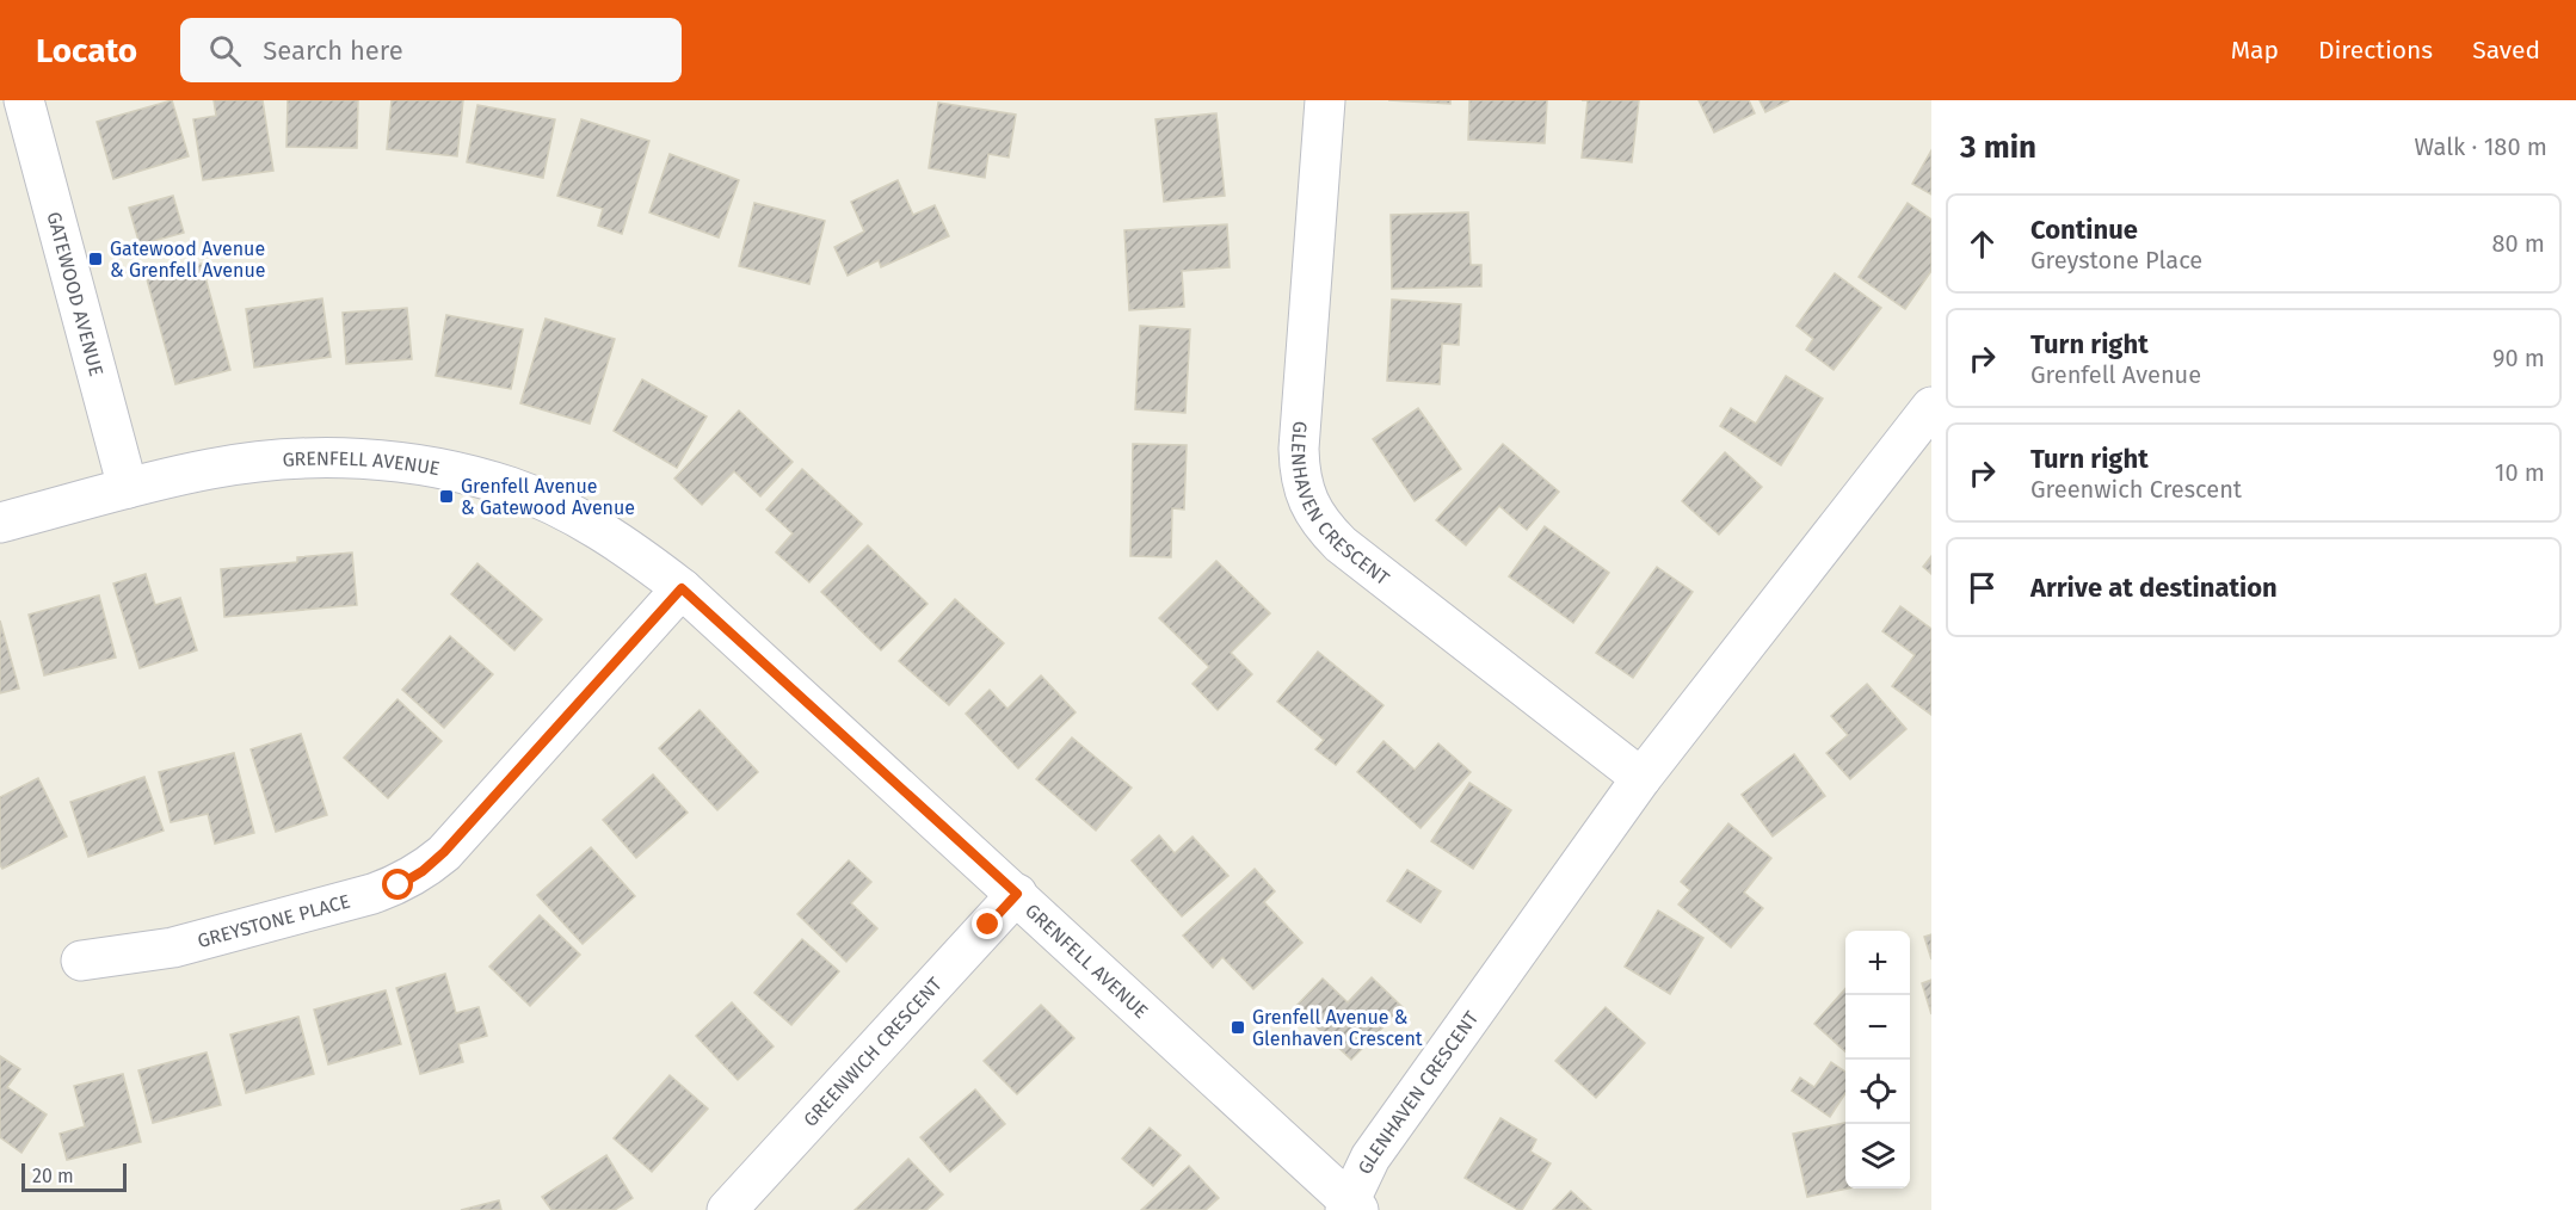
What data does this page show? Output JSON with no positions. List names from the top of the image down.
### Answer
{
  "streets": {
    "street": [
      "GATEWOOD AVENUE",
      "GRENFELL AVENUE",
      "GLENHAVEN CRESCENT",
      "GREYSTONE PLACE",
      "GREENWICH CRESCENT"
    ]
  },
  "crossings": [
    ["GATEWOOD AVENUE", "GRENFELL AVENUE"],
    ["GRENFELL AVENUE", "GLENHAVEN CRESCENT"],
    ["GRENFELL AVENUE", "GREYSTONE PLACE"],
    ["GRENFELL AVENUE", "GREENWICH CRESCENT"]
  ],
  "places": {
    "transit": ["Gatewood Avenue & Grenfell Avenue", "Grenfell Avenue & Gatewood Avenue", "Grenfell Avenue & Glenhaven Crescent"]
  },
  "scale_bar": "20 m",
  "page": {
    "header": "Locato",
    "search": "Search here",
    "nav": ["Map", "Directions", "Saved"],
    "heading": ["3 min", "Walk · 180 m"],
    "list": [
      ["Continue", "Greystone Place", "80 m"],
      ["Turn right", "Grenfell Avenue", "90 m"],
      ["Turn right", "Greenwich Crescent", "10 m"],
      "Arrive at destination"
    ],
    "map_buttons": ["+", "−"],
    "scale": "20 m"
  }
}
